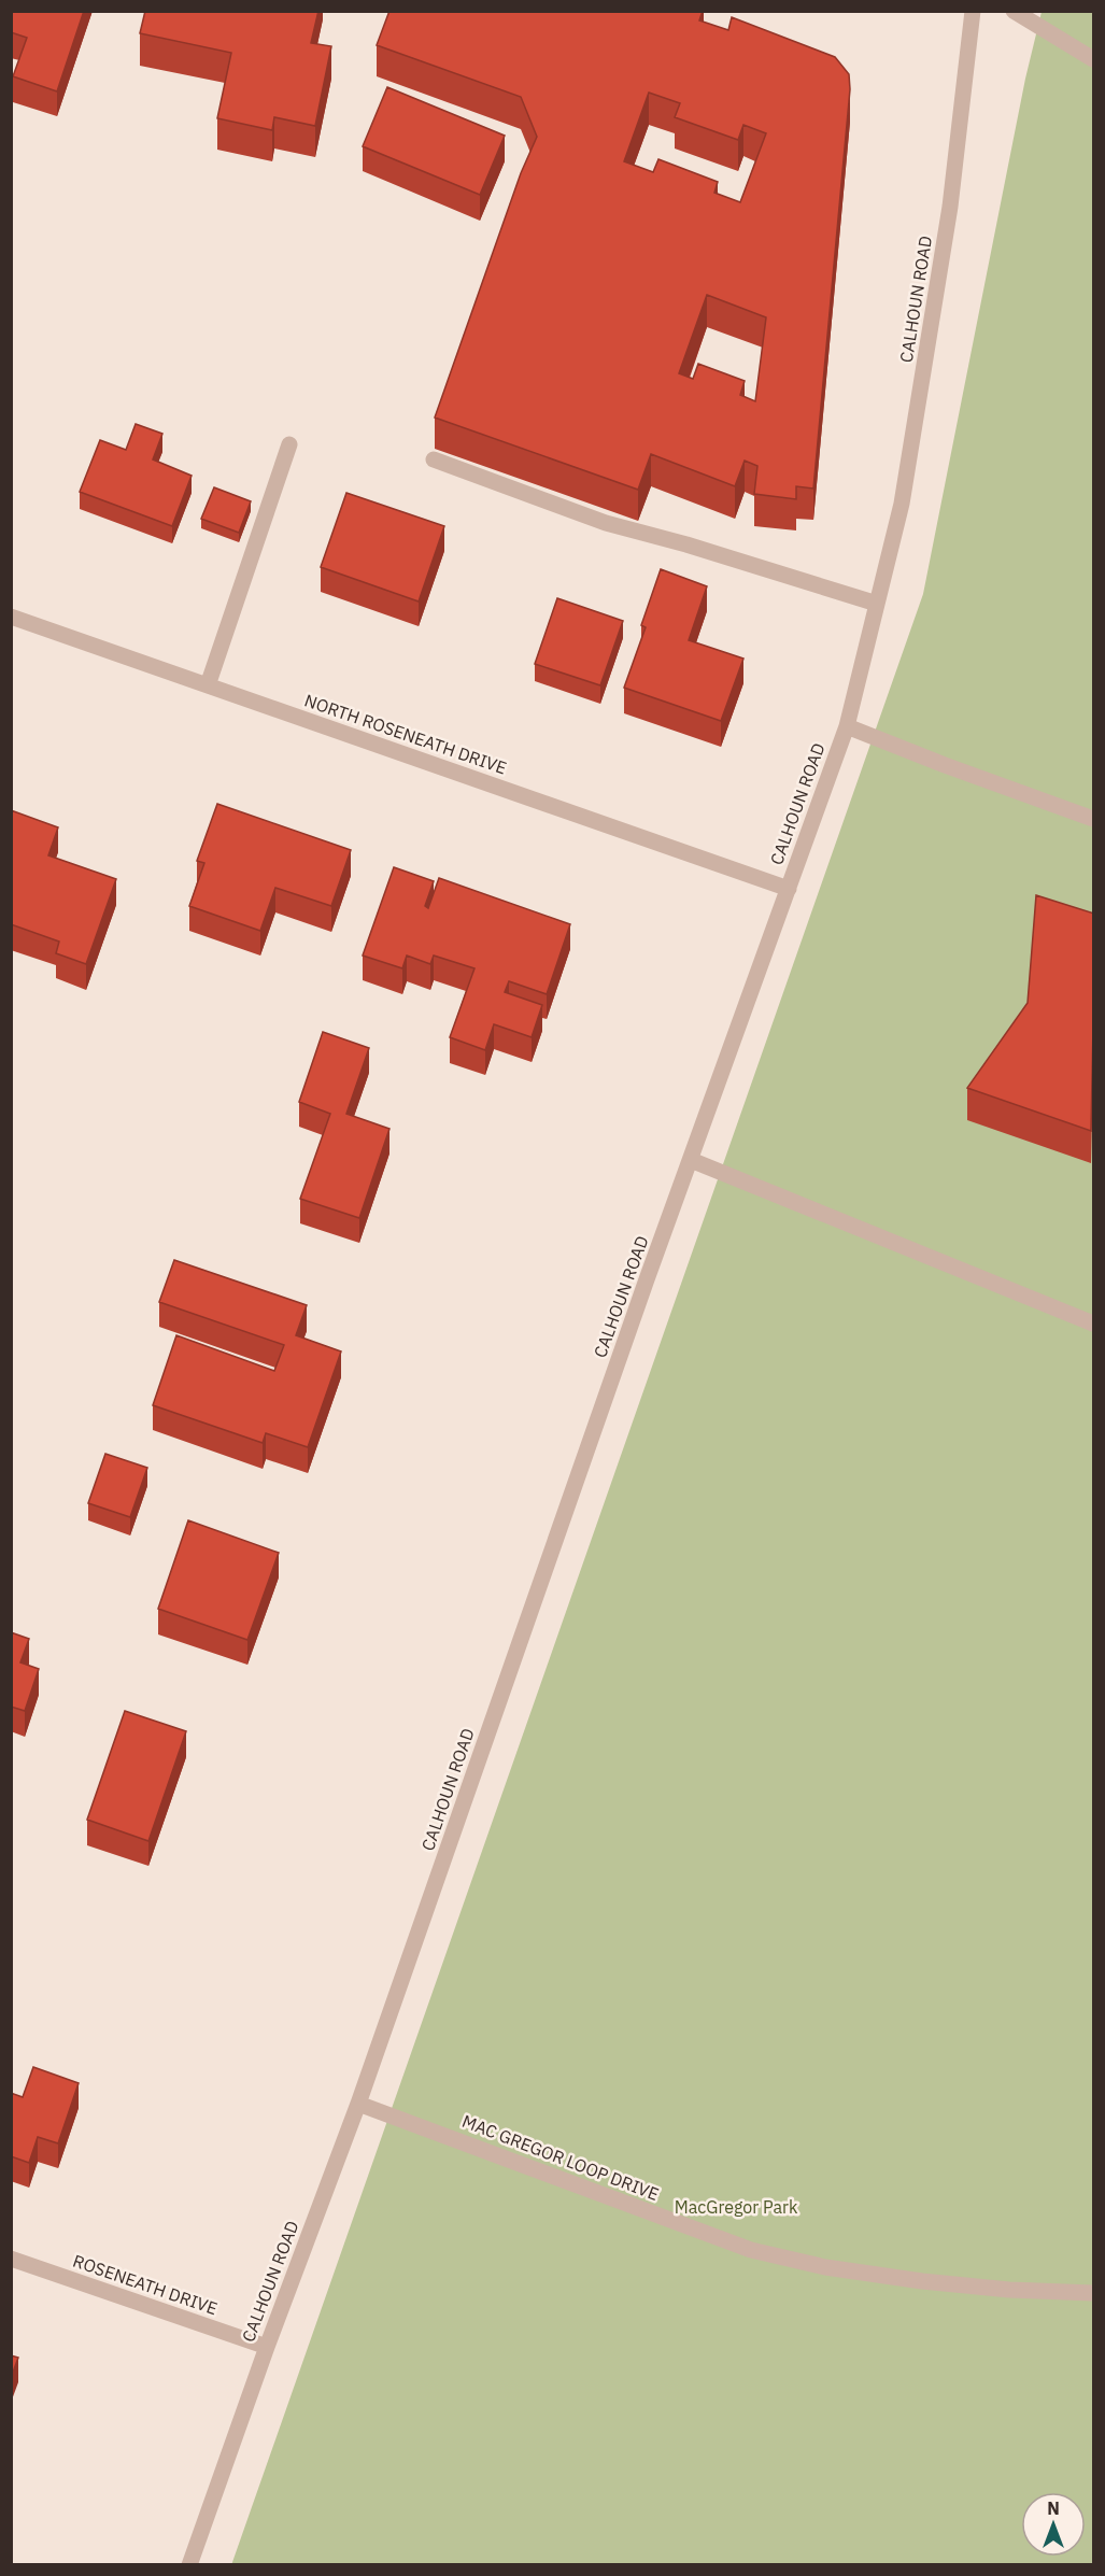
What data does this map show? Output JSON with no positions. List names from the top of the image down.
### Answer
{
  "streets": {
    "street": [
      "CALHOUN ROAD",
      "NORTH ROSENEATH DRIVE",
      "MAC GREGOR LOOP DRIVE",
      "ROSENEATH DRIVE"
    ]
  },
  "crossings": [
    ["CALHOUN ROAD", "NORTH ROSENEATH DRIVE"],
    ["CALHOUN ROAD", "MAC GREGOR LOOP DRIVE"],
    ["CALHOUN ROAD", "ROSENEATH DRIVE"]
  ],
  "parks": ["MacGregor Park"],
  "north": "top"
}
